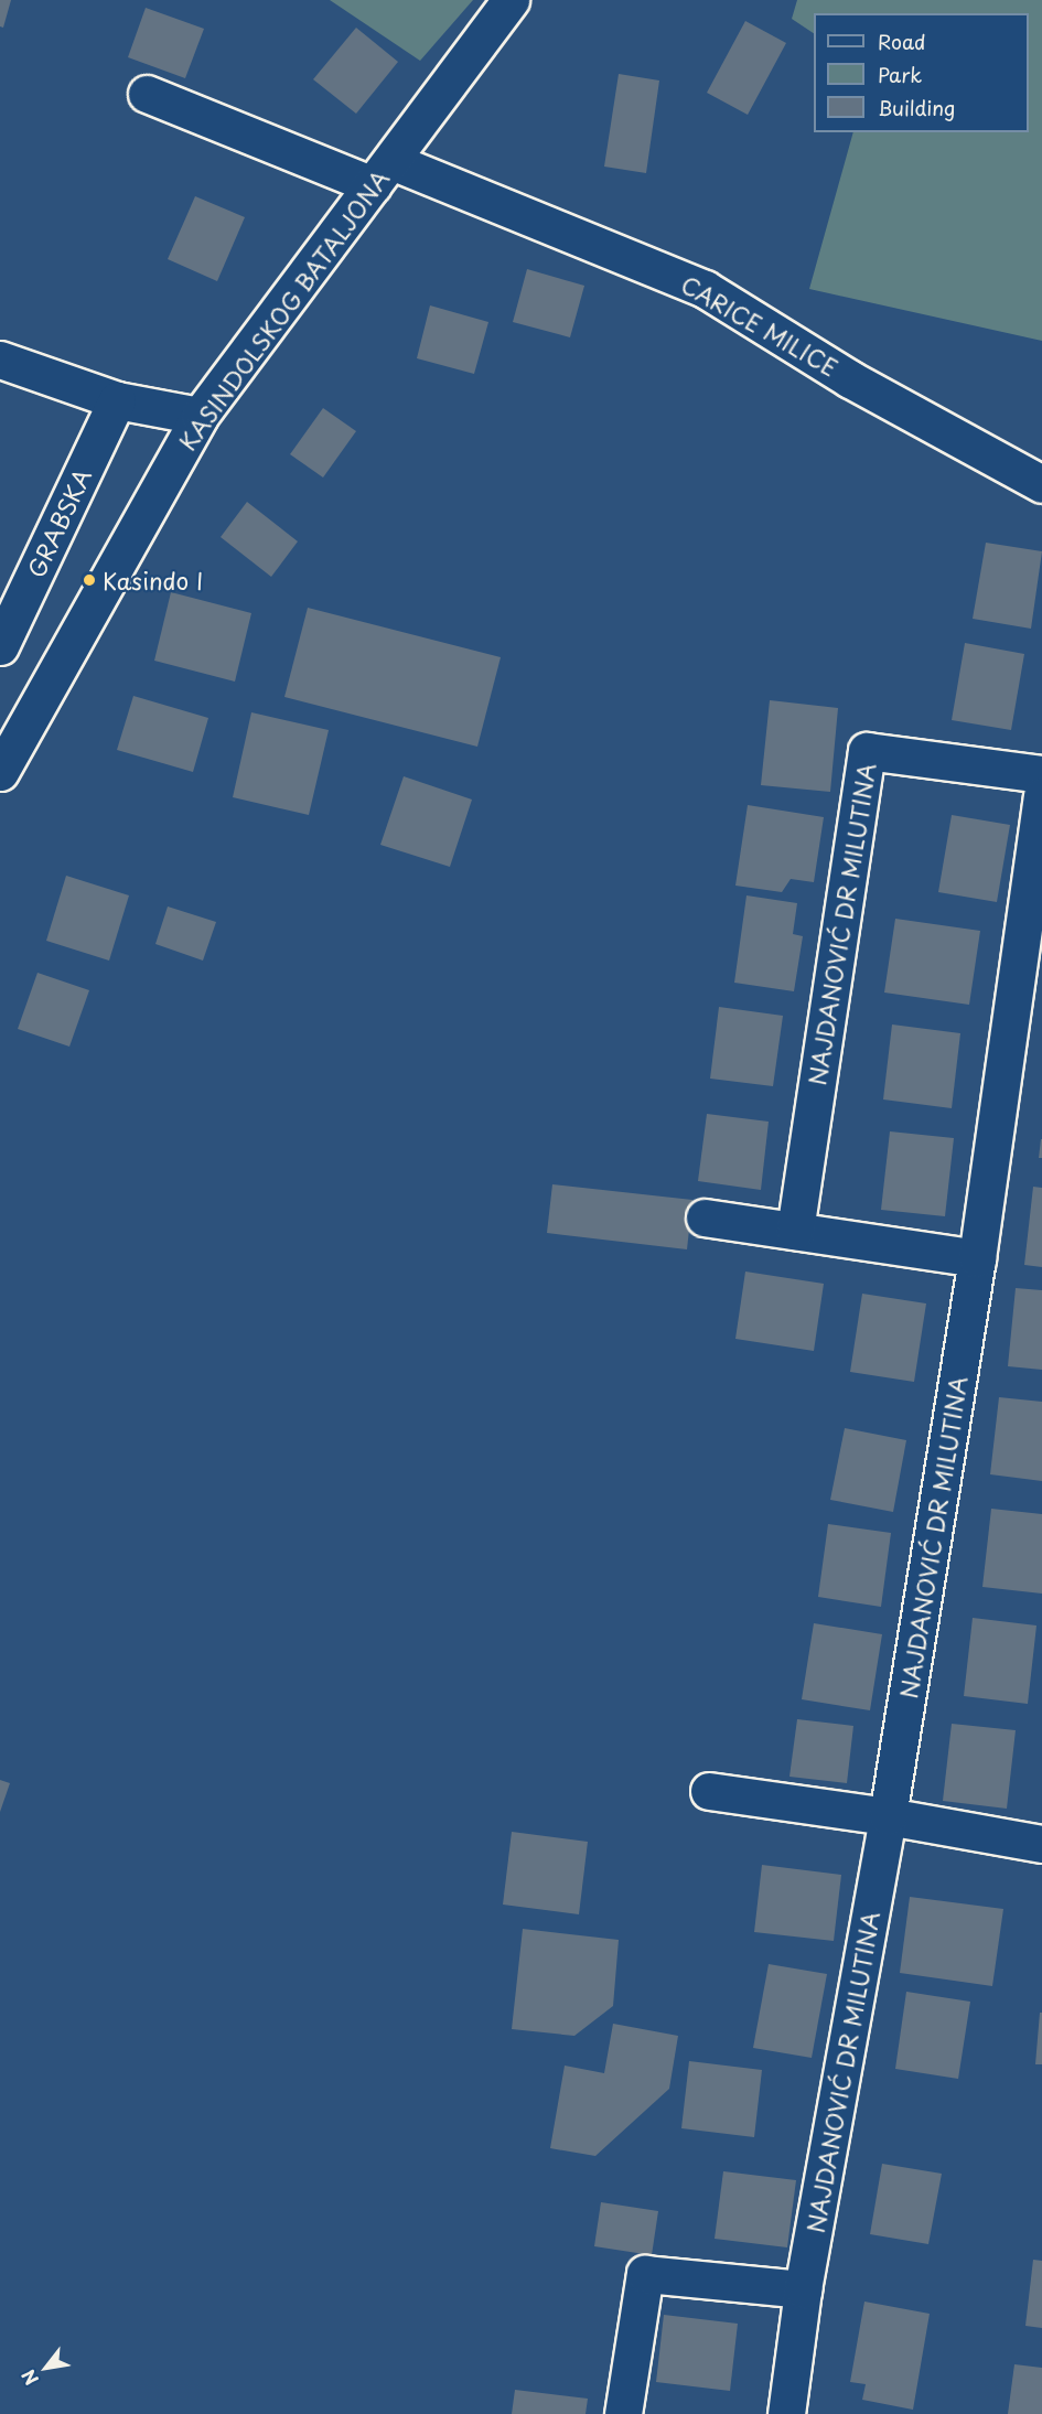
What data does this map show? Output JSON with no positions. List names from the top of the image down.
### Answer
{
  "streets": {
    "street": [
      "KASINDOLSKOG BATALJONA",
      "CARICE MILICE",
      "GRABSKA",
      "NAJDANOVIĆ DR MILUTINA"
    ]
  },
  "crossings": [
    ["KASINDOLSKOG BATALJONA", "CARICE MILICE"]
  ],
  "places": ["Kasindo I"],
  "legend": ["Road", "Park", "Building"],
  "north": "bottom left"
}
